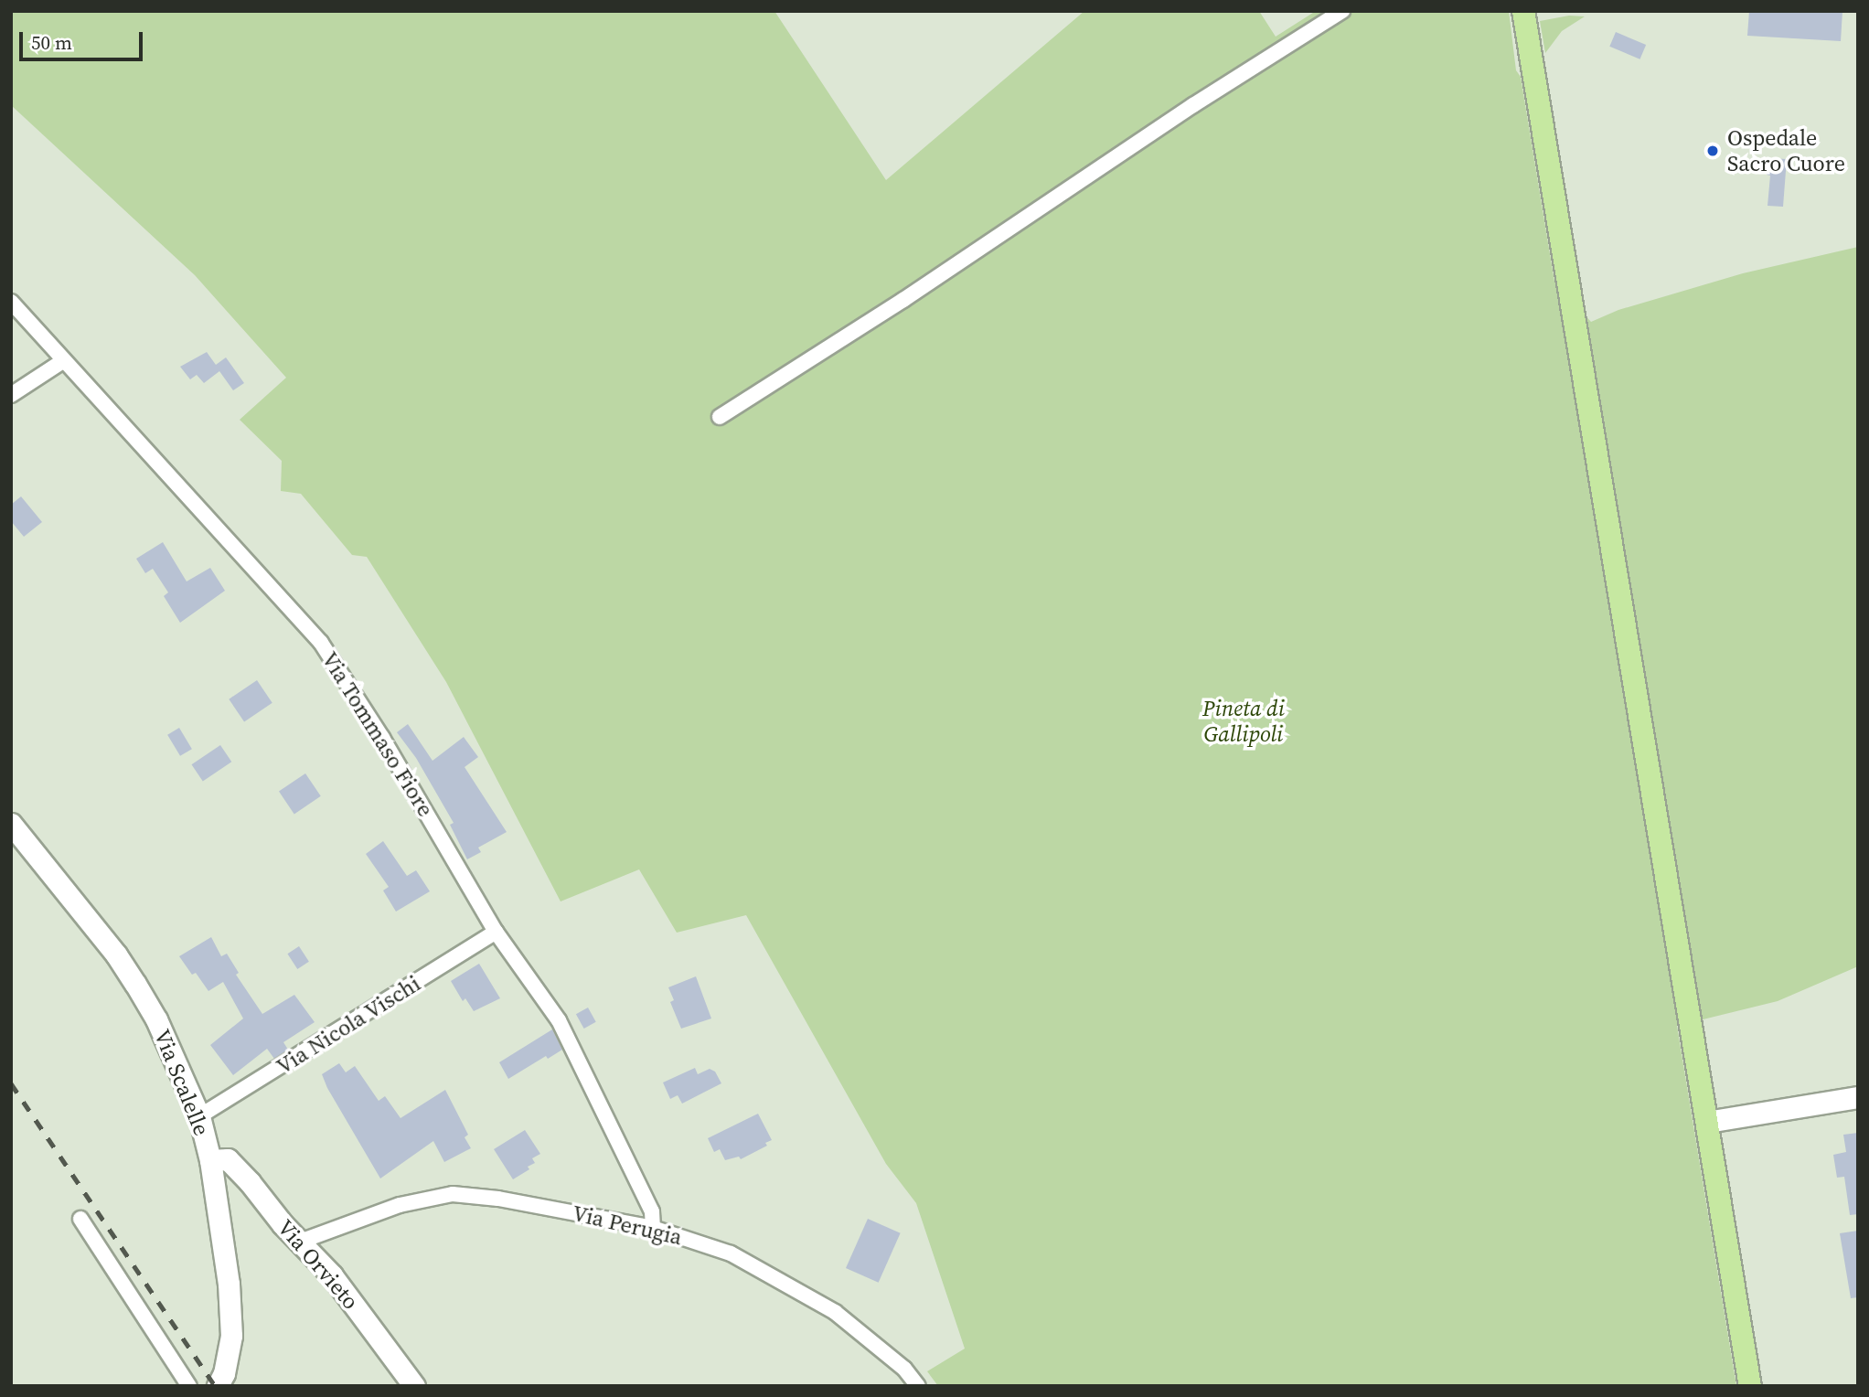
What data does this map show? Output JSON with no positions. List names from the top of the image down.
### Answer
{
  "streets": {
    "main road": ["Via Scalelle", "Via Orvieto"],
    "street": ["Via Tommaso Fiore", "Via Nicola Vischi", "Via Perugia"]
  },
  "crossings": [
    ["Via Tommaso Fiore", "Via Nicola Vischi"],
    ["Via Tommaso Fiore", "Via Perugia"],
    ["Via Nicola Vischi", "Via Scalelle"],
    ["Via Scalelle", "Via Orvieto"],
    ["Via Perugia", "Via Orvieto"]
  ],
  "parks": ["Pineta di Gallipoli"],
  "places": ["Ospedale Sacro Cuore"],
  "scale_bar": "50 m"
}
